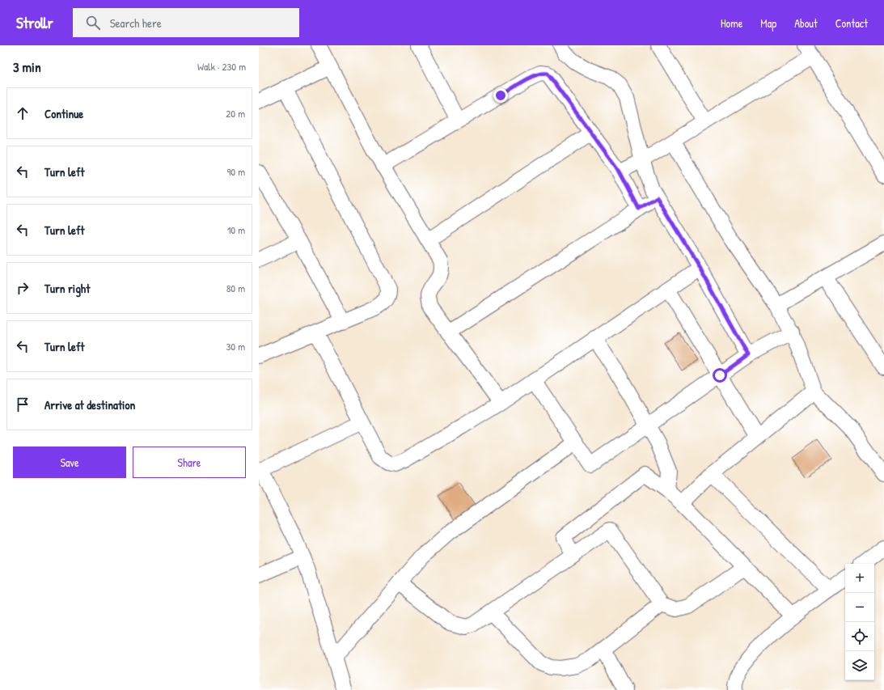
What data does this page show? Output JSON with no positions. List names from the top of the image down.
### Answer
{
  "page": {
    "header": "Strollr",
    "search": "Search here",
    "nav": [
      "Home",
      "Map",
      "About",
      "Contact"
    ],
    "heading": ["3 min", "Walk · 230 m"],
    "list": [
      ["Continue", "20 m"],
      ["Turn left", "90 m"],
      ["Turn left", "10 m"],
      ["Turn right", "80 m"],
      ["Turn left", "30 m"],
      "Arrive at destination"
    ],
    "buttons": ["Save", "Share"],
    "map_buttons": ["+", "−"]
  }
}
